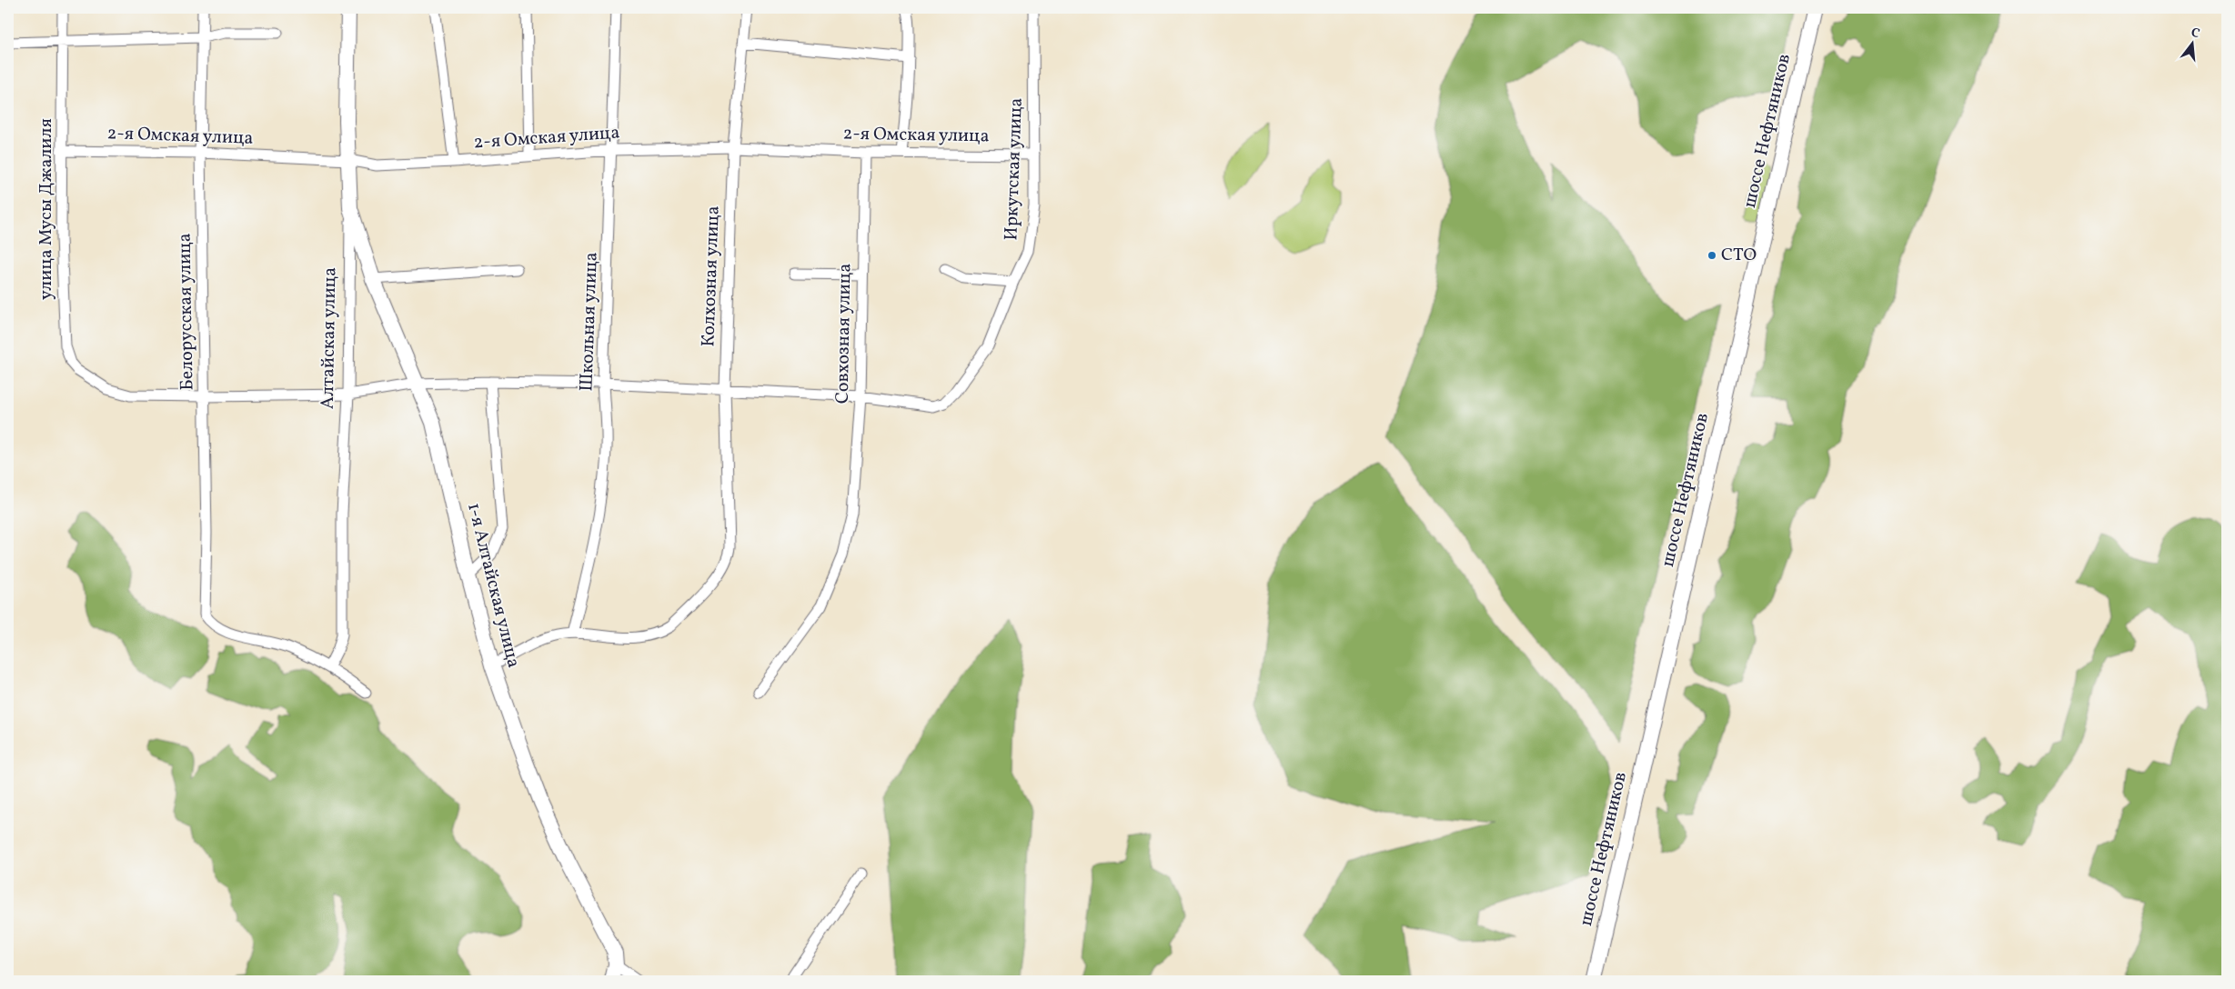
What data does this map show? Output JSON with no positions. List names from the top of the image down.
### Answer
{
  "streets": {
    "street": [
      "шоссе Нефтяников",
      "2-я Омская улица",
      "Иркутская улица",
      "улица Мусы Джалиля",
      "Колхозная улица",
      "Белорусская улица",
      "Школьная улица",
      "Совхозная улица",
      "Алтайская улица",
      "1-я Алтайская улица"
    ]
  },
  "crossings": [
    ["2-я Омская улица", "Иркутская улица"],
    ["2-я Омская улица", "улица Мусы Джалиля"],
    ["2-я Омская улица", "Колхозная улица"],
    ["2-я Омская улица", "Белорусская улица"],
    ["2-я Омская улица", "Школьная улица"],
    ["2-я Омская улица", "Совхозная улица"],
    ["2-я Омская улица", "Алтайская улица"],
    ["Иркутская улица", "улица Мусы Джалиля"],
    ["Иркутская улица", "Колхозная улица"],
    ["Иркутская улица", "Школьная улица"],
    ["Иркутская улица", "Совхозная улица"],
    ["улица Мусы Джалиля", "Белорусская улица"],
    ["улица Мусы Джалиля", "Алтайская улица"],
    ["улица Мусы Джалиля", "1-я Алтайская улица"],
    ["Колхозная улица", "Школьная улица"],
    ["Колхозная улица", "1-я Алтайская улица"],
    ["Белорусская улица", "Алтайская улица"],
    ["Алтайская улица", "1-я Алтайская улица"]
  ],
  "places": ["СТО"],
  "north": "top"
}
